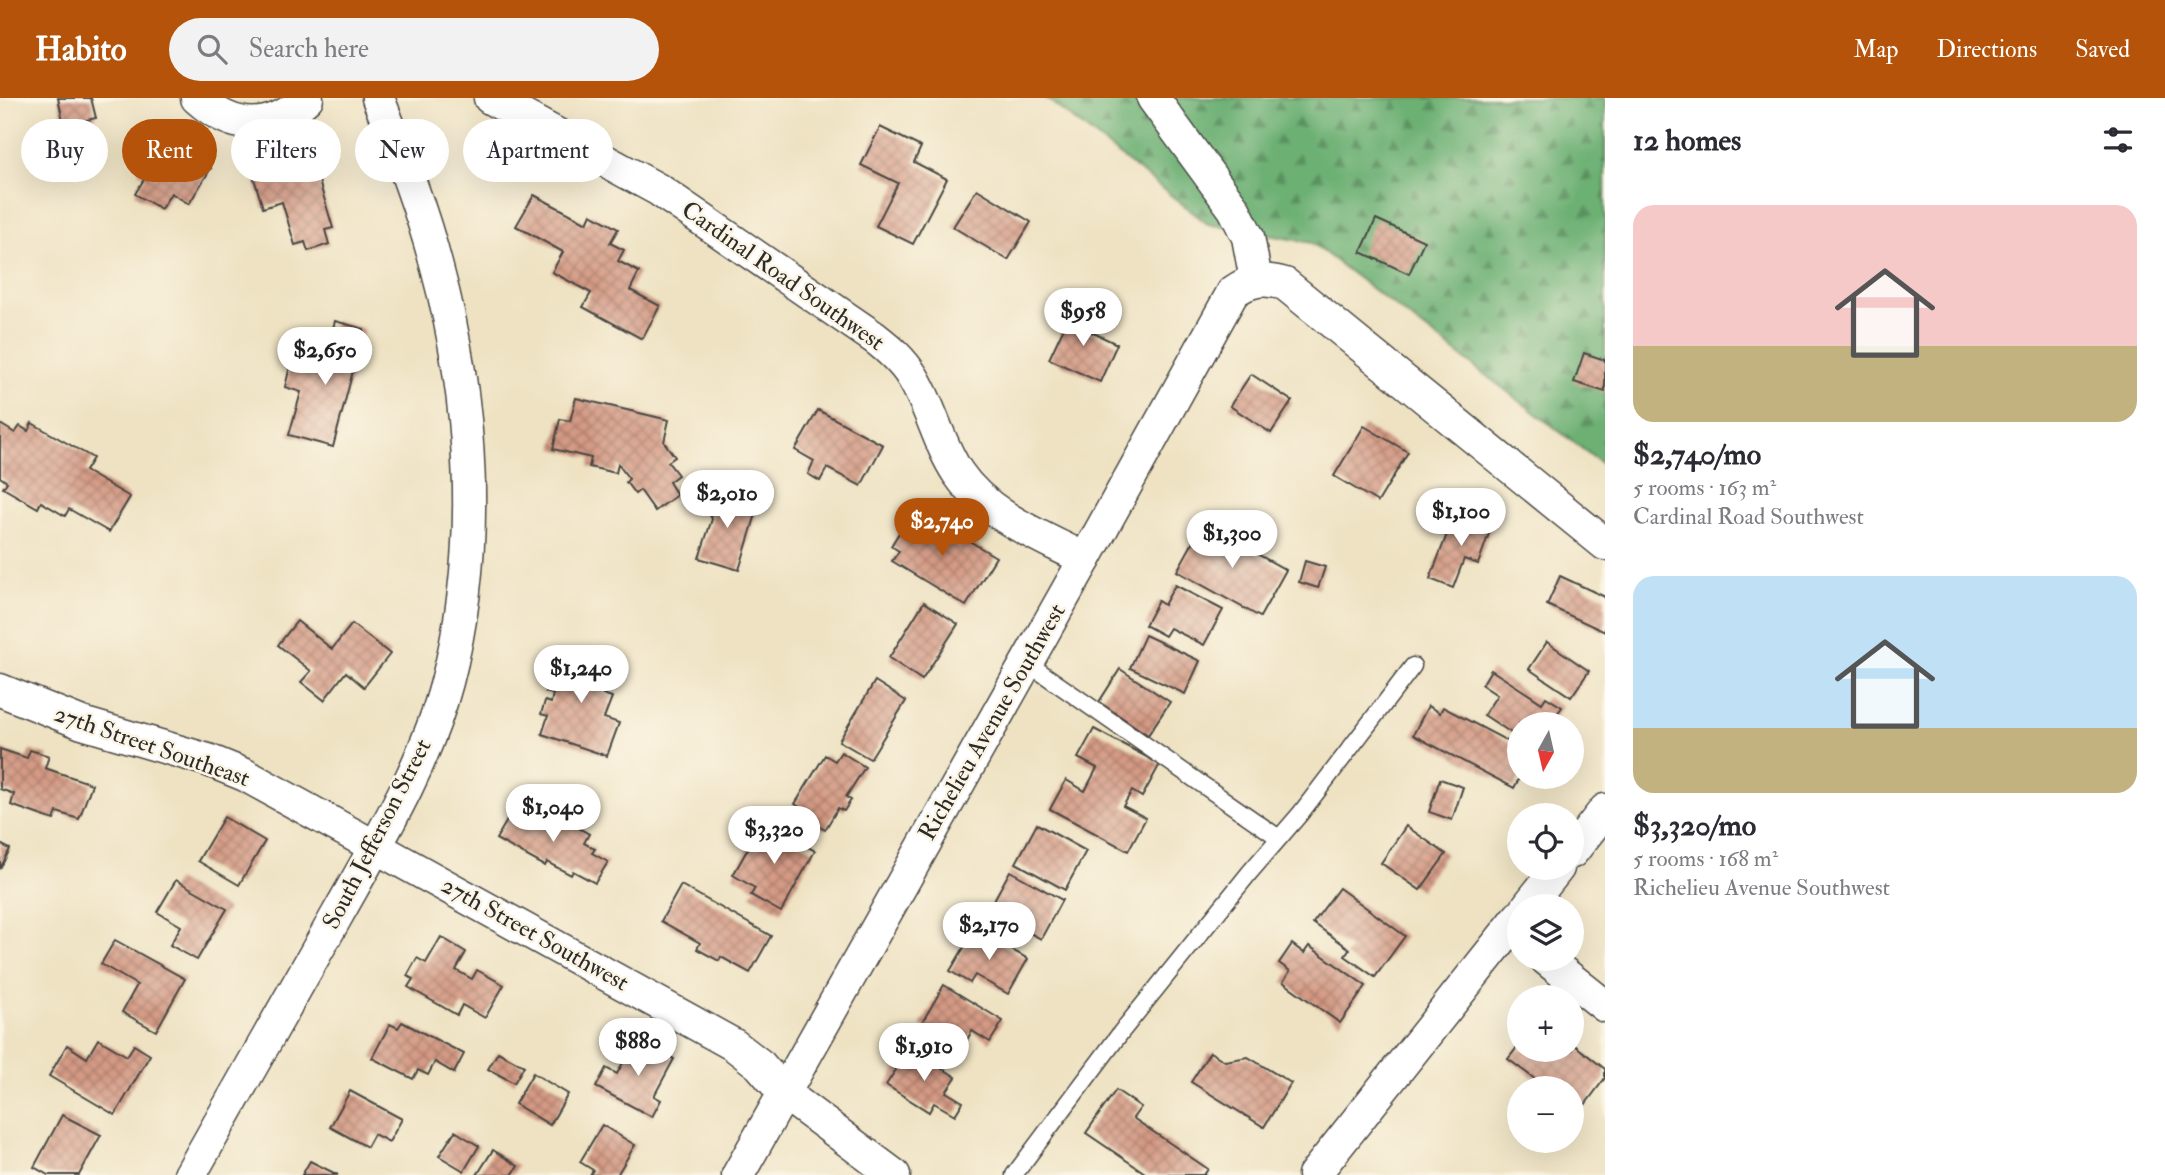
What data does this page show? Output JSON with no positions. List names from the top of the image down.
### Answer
{
  "streets": {
    "street": [
      "Cardinal Road Southwest",
      "Richelieu Avenue Southwest",
      "27th Street Southeast",
      "South Jefferson Street",
      "27th Street Southwest"
    ]
  },
  "crossings": [
    ["Cardinal Road Southwest", "Richelieu Avenue Southwest"],
    ["Richelieu Avenue Southwest", "27th Street Southwest"],
    ["27th Street Southeast", "South Jefferson Street"],
    ["27th Street Southeast", "27th Street Southwest"],
    ["South Jefferson Street", "27th Street Southwest"]
  ],
  "north": "bottom",
  "page": {
    "header": "Habito",
    "search": "Search here",
    "nav": ["Map", "Directions", "Saved"],
    "heading": "12 homes",
    "chip": [
      "Buy",
      "Rent",
      "Filters",
      "New",
      "Apartment"
    ],
    "list": [
      {
        "name": "$2,740/mo",
        "note": "5 rooms · 163 m² · Cardinal Road Southwest"
      },
      {
        "name": "$3,320/mo",
        "note": "5 rooms · 168 m² · Richelieu Avenue Southwest"
      }
    ],
    "price": [
      "$958",
      "$2,650",
      "$2,010",
      "$1,100",
      "$2,740",
      "$1,300",
      "$1,240",
      "$1,040",
      "$3,320",
      "$2,170",
      "$880",
      "$1,910"
    ],
    "map_buttons": ["+", "−"]
  }
}
